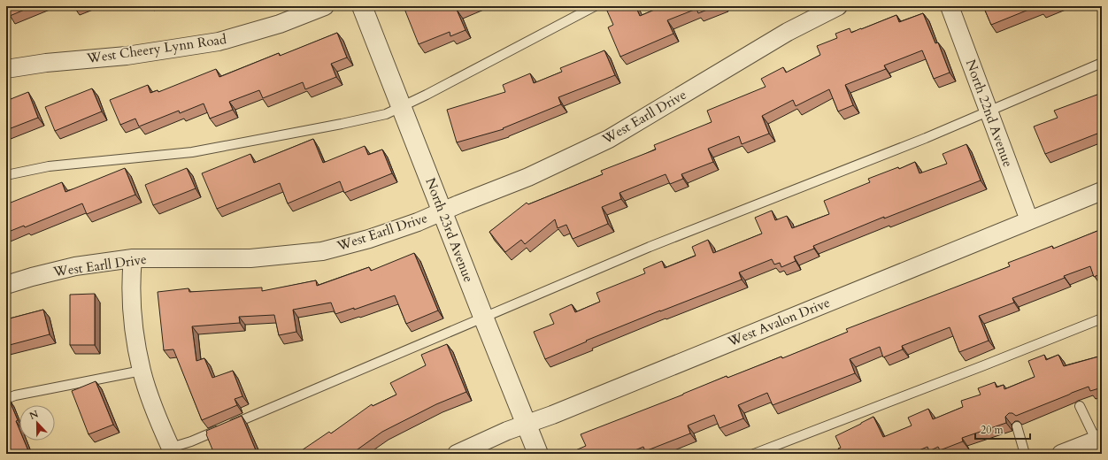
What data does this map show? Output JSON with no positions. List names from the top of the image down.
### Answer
{
  "streets": {
    "street": [
      "West Cheery Lynn Road",
      "North 22nd Avenue",
      "West Earll Drive",
      "North 23rd Avenue",
      "West Avalon Drive"
    ]
  },
  "crossings": [
    ["North 22nd Avenue", "West Avalon Drive"],
    ["West Earll Drive", "North 23rd Avenue"],
    ["North 23rd Avenue", "West Avalon Drive"]
  ],
  "scale_bar": "20 m",
  "north": "top"
}
